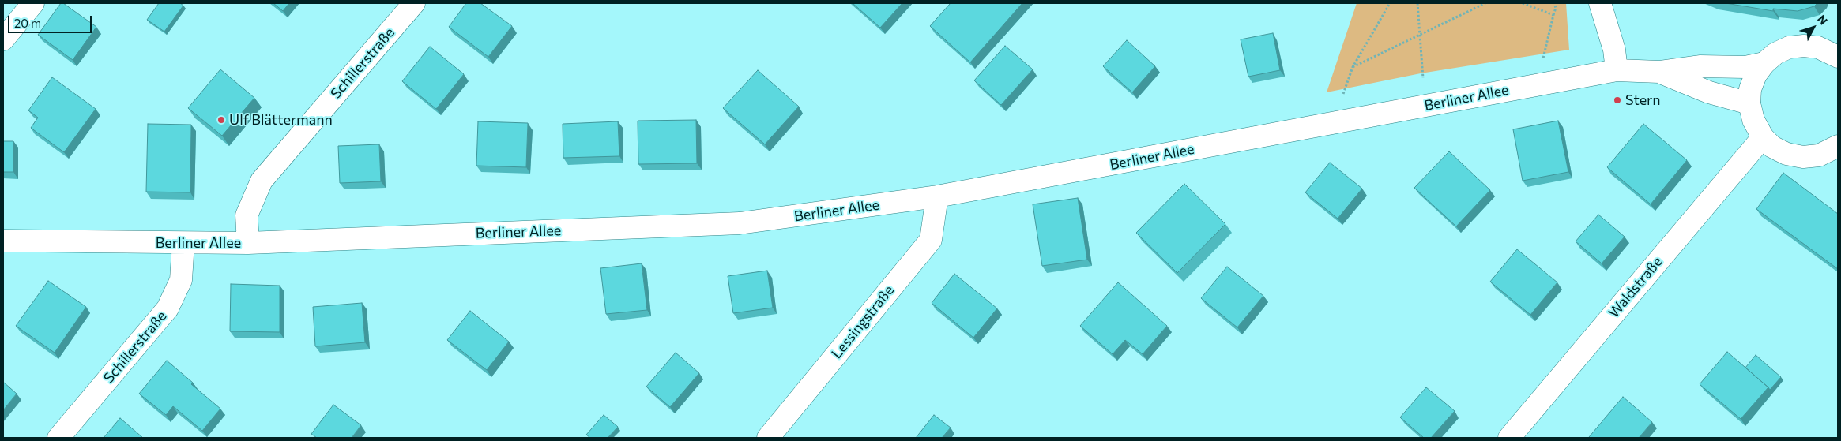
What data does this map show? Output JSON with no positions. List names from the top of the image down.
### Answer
{
  "streets": {
    "street": [
      "Schillerstraße",
      "Berliner Allee",
      "Waldstraße",
      "Lessingstraße"
    ]
  },
  "crossings": [
    ["Schillerstraße", "Berliner Allee"],
    ["Berliner Allee", "Lessingstraße"]
  ],
  "places": ["Stern", "Ulf Blättermann"],
  "scale_bar": "20 m",
  "north": "top right"
}
